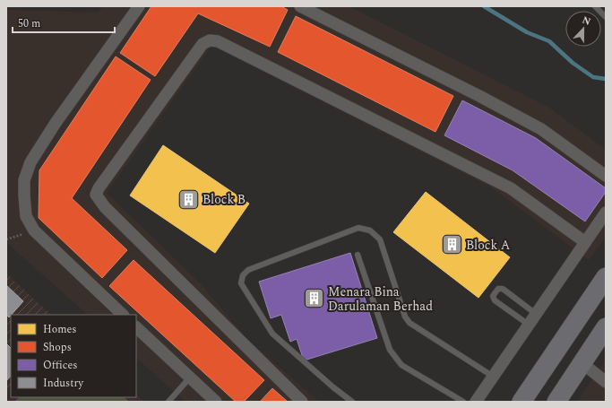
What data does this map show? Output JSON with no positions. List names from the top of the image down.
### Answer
{
  "places": {
    "building": ["Block B", "Block A", "Menara Bina Darulaman Berhad"]
  },
  "legend": [
    "Homes",
    "Shops",
    "Offices",
    "Industry"
  ],
  "scale_bar": "50 m",
  "north": "top"
}
